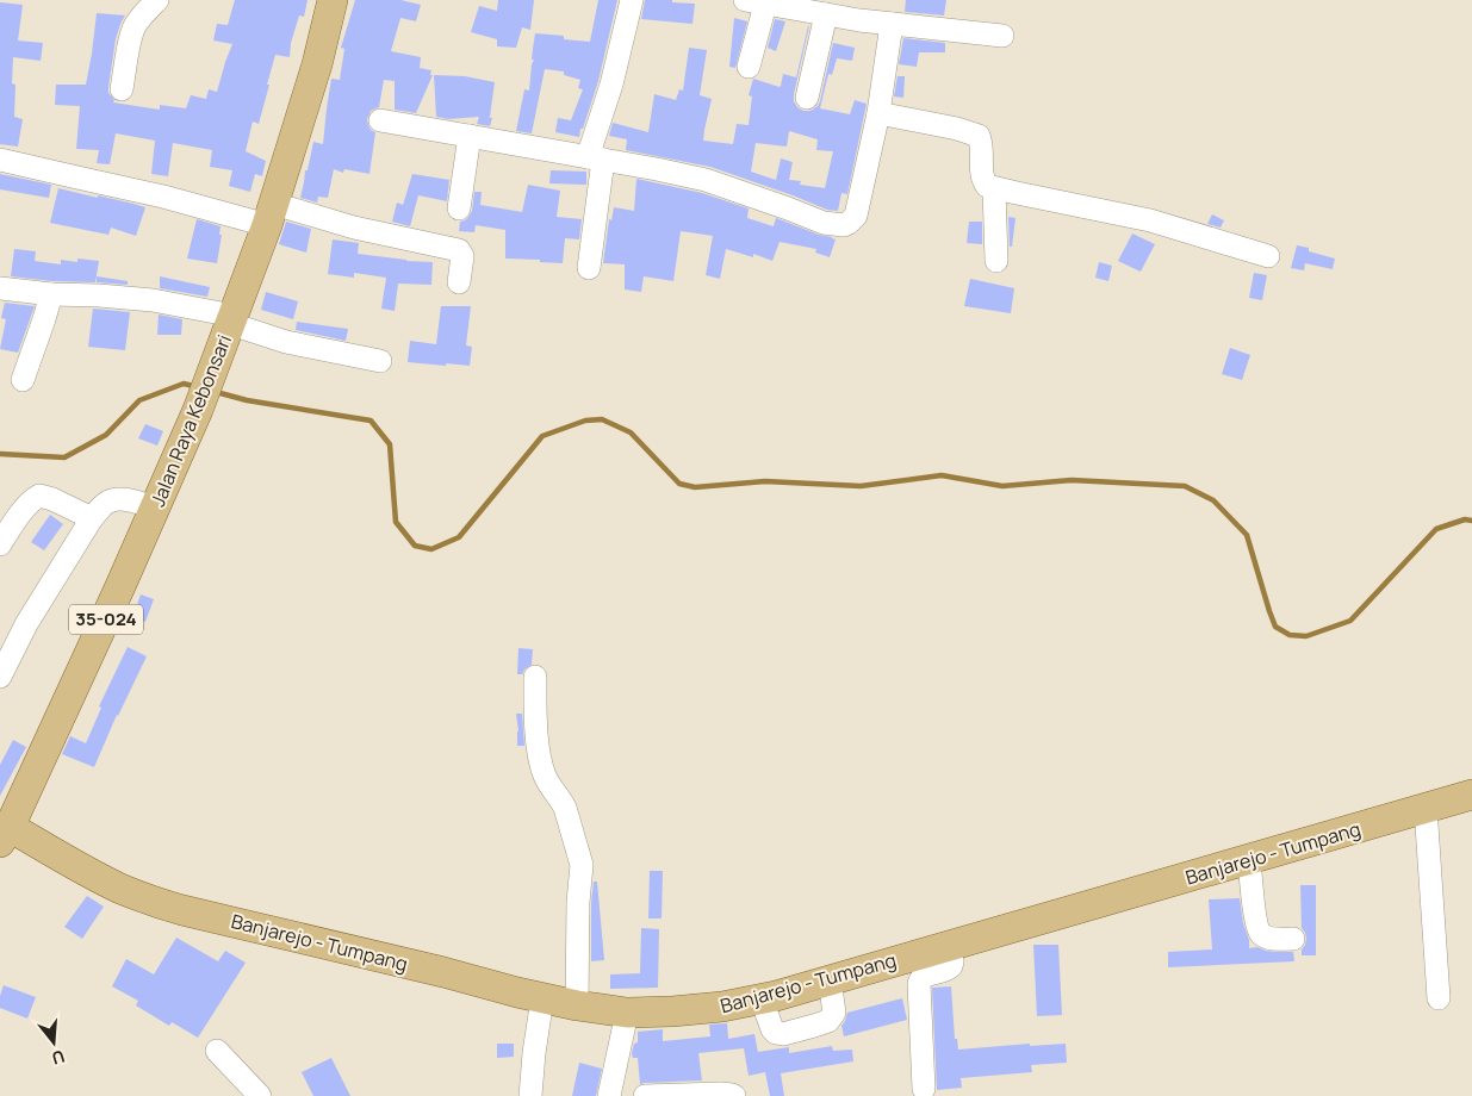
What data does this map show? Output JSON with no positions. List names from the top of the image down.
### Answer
{
  "streets": {
    "main road": ["Jalan Raya Kebonsari", "35-024", "Banjarejo - Tumpang"]
  },
  "crossings": [
    ["Jalan Raya Kebonsari", "Banjarejo - Tumpang"]
  ],
  "north": "bottom"
}
